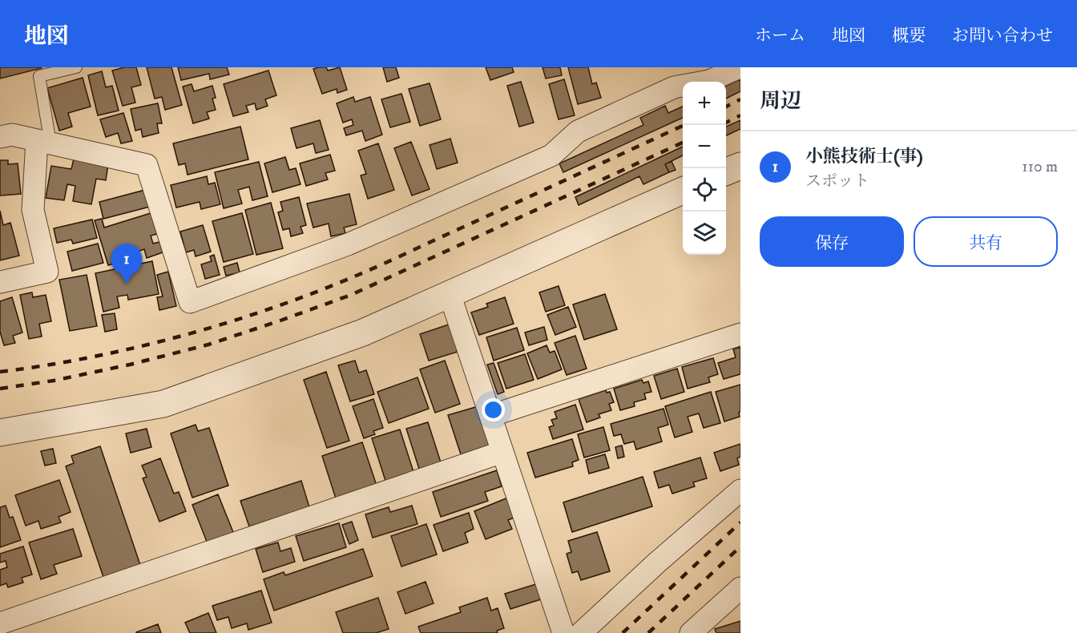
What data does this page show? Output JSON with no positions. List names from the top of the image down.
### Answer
{
  "page": {
    "header": "地図",
    "nav": [
      "ホーム",
      "地図",
      "概要",
      "お問い合わせ"
    ],
    "heading": "周辺",
    "map_buttons": ["+", "−"],
    "list": [
      {
        "mark": "1",
        "name": "小熊技術士(事)",
        "note": "スポット",
        "value": "110 m"
      }
    ],
    "buttons": ["保存", "共有"],
    "pins": "1"
  }
}
